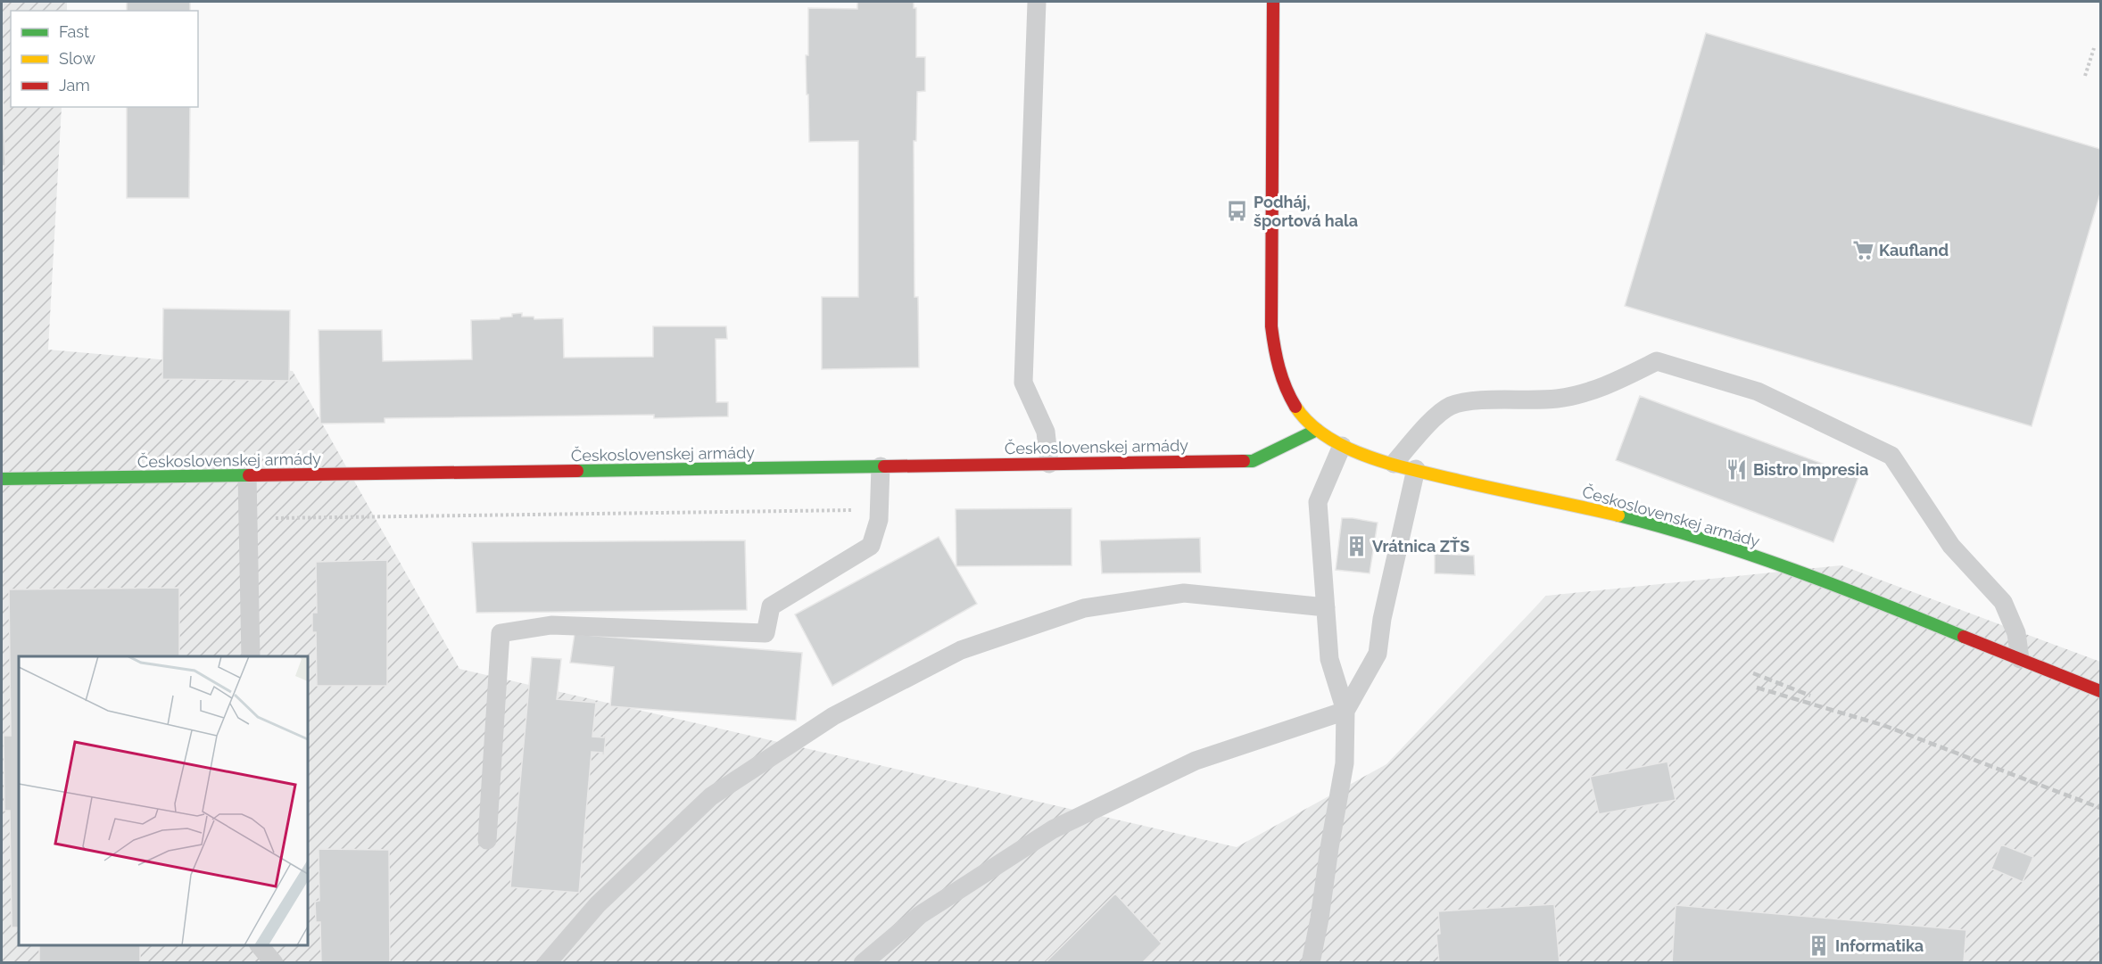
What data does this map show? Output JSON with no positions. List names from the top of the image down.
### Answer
{
  "streets": {
    "street": ["Československej armády"]
  },
  "places": {
    "bus stop": ["Podháj, športová hala"],
    "supermarket": ["Kaufland"],
    "restaurant": ["Bistro Impresia"],
    "building": ["Vrátnica ZŤS", "Informatika"]
  },
  "legend": ["Fast", "Slow", "Jam"]
}
